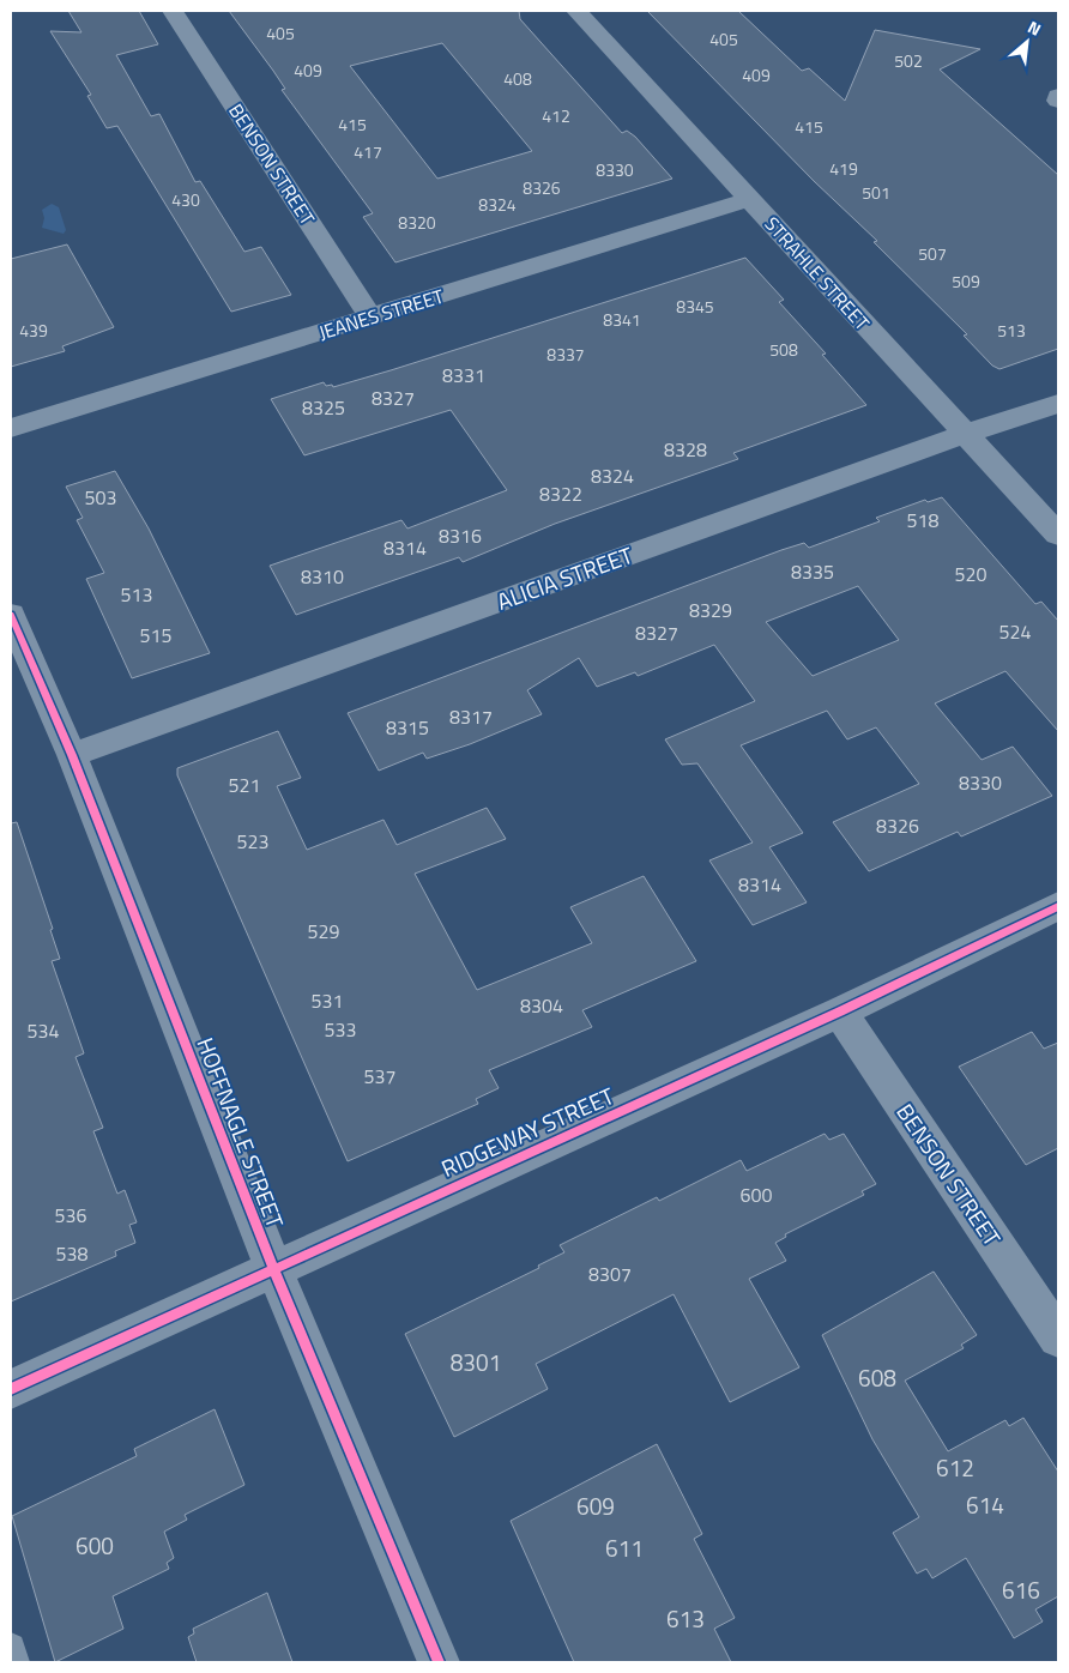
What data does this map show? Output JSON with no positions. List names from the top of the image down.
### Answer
{
  "streets": {
    "street": [
      "BENSON STREET",
      "STRAHLE STREET",
      "JEANES STREET",
      "ALICIA STREET",
      "RIDGEWAY STREET",
      "HOFFNAGLE STREET"
    ]
  },
  "crossings": [
    ["BENSON STREET", "JEANES STREET"],
    ["BENSON STREET", "RIDGEWAY STREET"],
    ["STRAHLE STREET", "JEANES STREET"],
    ["STRAHLE STREET", "ALICIA STREET"],
    ["ALICIA STREET", "HOFFNAGLE STREET"],
    ["RIDGEWAY STREET", "HOFFNAGLE STREET"]
  ],
  "house_numbers": [
    "405",
    "405",
    "502",
    "409",
    "409",
    "408",
    "412",
    "415",
    "415",
    "417",
    "419",
    "8330",
    "8326",
    "501",
    "430",
    "8324",
    "8320",
    "507",
    "509",
    "8345",
    "8341",
    "439",
    "513",
    "508",
    "8337",
    "8331",
    "8327",
    "8325",
    "8328",
    "8324",
    "8322",
    "503",
    "518",
    "8316",
    "8314",
    "8335",
    "520",
    "8310",
    "513",
    "8329",
    "524",
    "8327",
    "515",
    "8317",
    "8315",
    "8330",
    "521",
    "8326",
    "523",
    "8314",
    "529",
    "531",
    "8304",
    "533",
    "534",
    "537",
    "600",
    "536",
    "538",
    "8307",
    "8301",
    "608",
    "612",
    "614",
    "609",
    "600",
    "611",
    "616",
    "613"
  ],
  "north": "top right"
}
